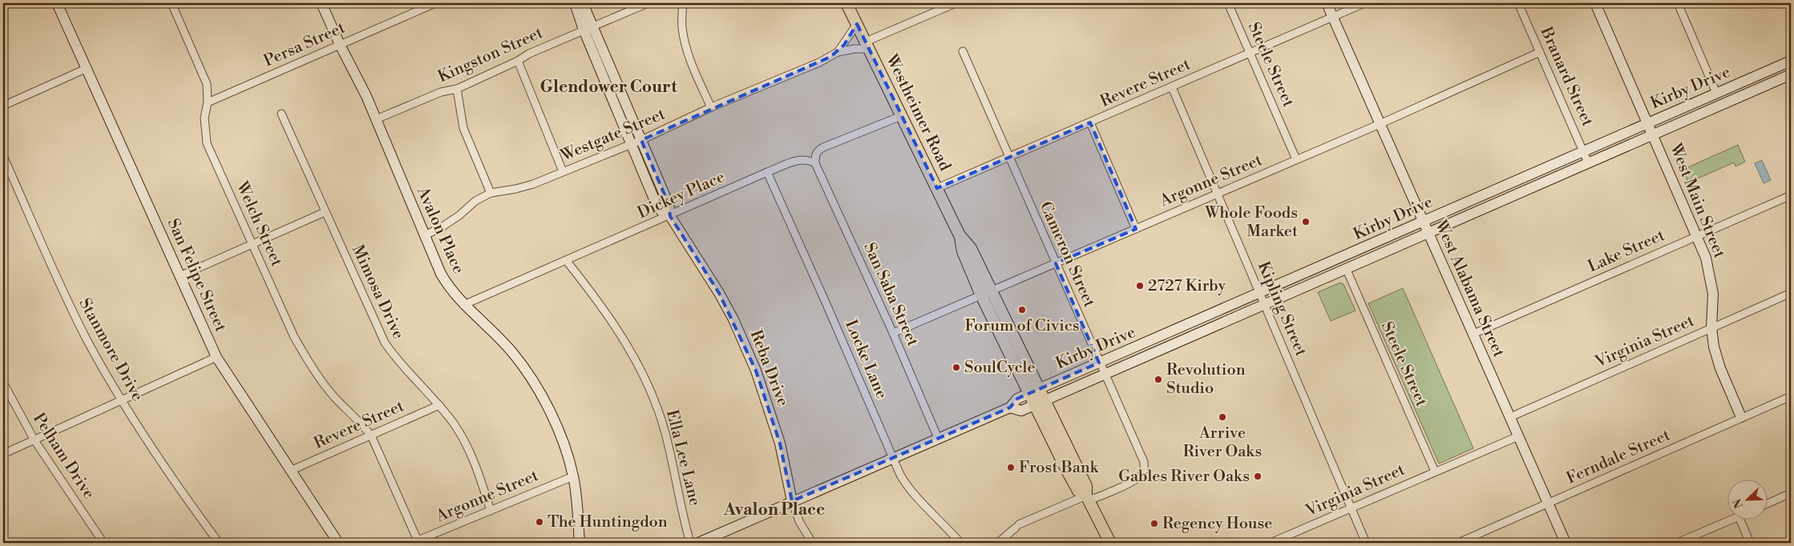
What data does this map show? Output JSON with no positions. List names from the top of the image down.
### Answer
{
  "streets": {
    "main road": ["Westheimer Road"],
    "street": [
      "Persa Street",
      "Kingston Street",
      "Steele Street",
      "Branard Street",
      "Revere Street",
      "Kirby Drive",
      "Westgate Street",
      "Argonne Street",
      "Dickey Place",
      "West Main Street",
      "Welch Street",
      "Avalon Place",
      "Lake Street",
      "Cameron Street",
      "San Felipe Street",
      "West Alabama Street",
      "Mimosa Drive",
      "San Saba Street",
      "Kipling Street",
      "Virginia Street",
      "Stanmore Drive",
      "Locke Lane",
      "Reba Drive",
      "Pelham Drive",
      "Ferndale Street",
      "Ella Lee Lane"
    ]
  },
  "crossings": [
    ["Persa Street", "Welch Street"],
    ["Persa Street", "Avalon Place"],
    ["Kingston Street", "Avalon Place"],
    ["Kingston Street", "Reba Drive"],
    ["Steele Street", "Revere Street"],
    ["Steele Street", "Kirby Drive"],
    ["Steele Street", "Argonne Street"],
    ["Steele Street", "Virginia Street"],
    ["Branard Street", "Kirby Drive"],
    ["Branard Street", "Argonne Street"],
    ["Revere Street", "Westheimer Road"],
    ["Revere Street", "Welch Street"],
    ["Revere Street", "Cameron Street"],
    ["Revere Street", "San Felipe Street"],
    ["Revere Street", "West Alabama Street"],
    ["Revere Street", "Mimosa Drive"],
    ["Revere Street", "Kipling Street"],
    ["Kirby Drive", "Westheimer Road"],
    ["Kirby Drive", "West Main Street"],
    ["Kirby Drive", "Cameron Street"],
    ["Kirby Drive", "West Alabama Street"],
    ["Kirby Drive", "San Saba Street"],
    ["Kirby Drive", "Kipling Street"],
    ["Kirby Drive", "Locke Lane"],
    ["Kirby Drive", "Reba Drive"],
    ["Westheimer Road", "Westgate Street"],
    ["Westheimer Road", "Argonne Street"],
    ["Westheimer Road", "Cameron Street"],
    ["Westgate Street", "Avalon Place"],
    ["Westgate Street", "Reba Drive"],
    ["Argonne Street", "Welch Street"],
    ["Argonne Street", "Avalon Place"],
    ["Argonne Street", "Cameron Street"],
    ["Argonne Street", "West Alabama Street"],
    ["Argonne Street", "Mimosa Drive"],
    ["Argonne Street", "San Saba Street"],
    ["Argonne Street", "Kipling Street"],
    ["Dickey Place", "Avalon Place"],
    ["Dickey Place", "San Saba Street"],
    ["Dickey Place", "Locke Lane"],
    ["Dickey Place", "Reba Drive"],
    ["Dickey Place", "Ella Lee Lane"],
    ["West Main Street", "Lake Street"],
    ["West Main Street", "Virginia Street"],
    ["West Main Street", "Ferndale Street"],
    ["Lake Street", "West Alabama Street"],
    ["West Alabama Street", "Virginia Street"],
    ["West Alabama Street", "Ferndale Street"],
    ["Kipling Street", "Virginia Street"]
  ],
  "districts": ["Glendower Court", "Avalon Place"],
  "places": [
    "Whole Foods Market",
    "2727 Kirby",
    "Forum of Civics",
    "SoulCycle",
    "Revolution Studio",
    "Arrive River Oaks",
    "Frost Bank",
    "Gables River Oaks",
    "The Huntingdon",
    "Regency House"
  ],
  "north": "bottom left"
}
